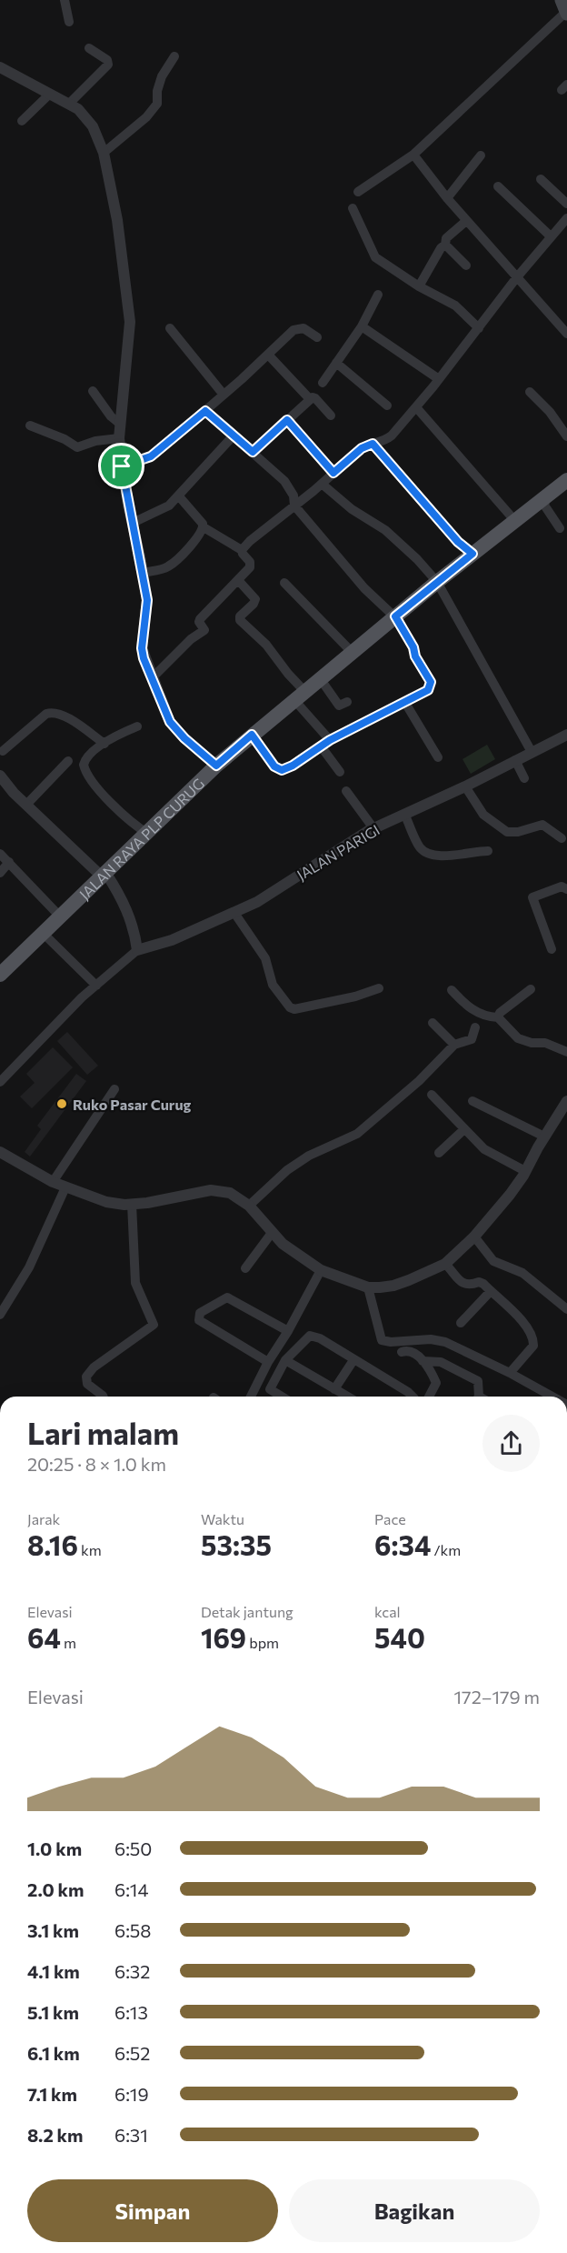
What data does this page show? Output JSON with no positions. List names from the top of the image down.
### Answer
{
  "streets": {
    "main road": ["JALAN RAYA PLP CURUG"],
    "street": ["JALAN PARIGI"]
  },
  "places": ["Ruko Pasar Curug"],
  "page": {
    "heading": ["Lari malam", "20:25 · 8 × 1.0 km"],
    "stats": [
      ["Jarak", "8.16 km"],
      ["Waktu", "53:35"],
      ["Pace", "6:34 /km"],
      ["Elevasi", "64 m"],
      ["Detak jantung", "169 bpm"],
      ["kcal", "540"]
    ],
    "chart": ["Elevasi", "172–179 m"],
    "list": [
      {
        "name": "1.0 km",
        "note": "6:50"
      },
      {
        "name": "2.0 km",
        "note": "6:14"
      },
      {
        "name": "3.1 km",
        "note": "6:58"
      },
      {
        "name": "4.1 km",
        "note": "6:32"
      },
      {
        "name": "5.1 km",
        "note": "6:13"
      },
      {
        "name": "6.1 km",
        "note": "6:52"
      },
      {
        "name": "7.1 km",
        "note": "6:19"
      },
      {
        "name": "8.2 km",
        "note": "6:31"
      }
    ],
    "buttons": ["Simpan", "Bagikan"]
  }
}
